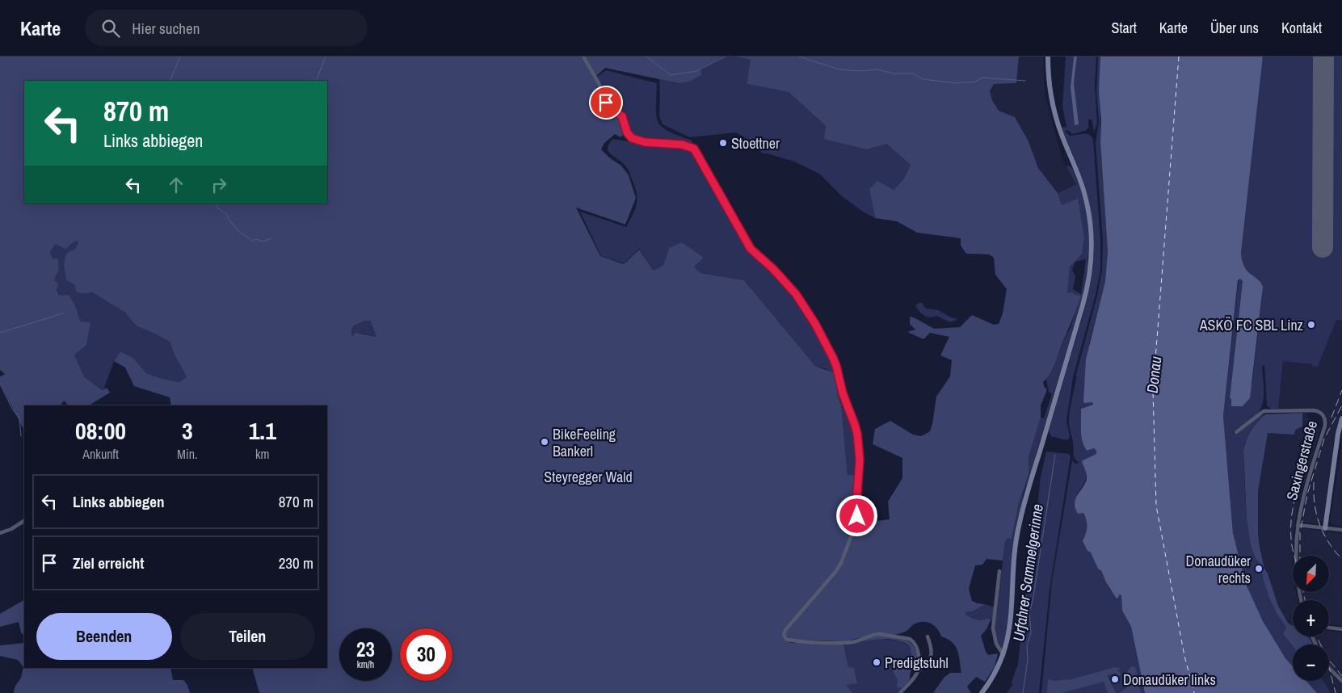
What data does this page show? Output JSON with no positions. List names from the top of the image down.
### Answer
{
  "streets": {
    "street": ["Saxingerstraße"]
  },
  "water": ["Donau", "Urfahrer Sammelgerinne"],
  "parks": ["Steyregger Wald"],
  "places": [
    "Stoettner",
    "ASKÖ FC SBL Linz",
    "BikeFeeling Bankerl",
    "Donaudüker rechts",
    "Predigtstuhl",
    "Donaudüker links"
  ],
  "north": "bottom left",
  "page": {
    "header": "Karte",
    "search": "Hier suchen",
    "nav": [
      "Start",
      "Karte",
      "Über uns",
      "Kontakt"
    ],
    "turn": ["870 m", "Links abbiegen"],
    "eta": [
      "08:00",
      "Ankunft",
      "3",
      "Min.",
      "1.1",
      "km"
    ],
    "list": [
      {
        "name": "Links abbiegen",
        "value": "870 m"
      },
      {
        "name": "Ziel erreicht",
        "value": "230 m"
      }
    ],
    "map_buttons": ["+", "−"],
    "buttons": ["Beenden", "Teilen"],
    "speed": "23 km/h",
    "limit": "30"
  }
}
